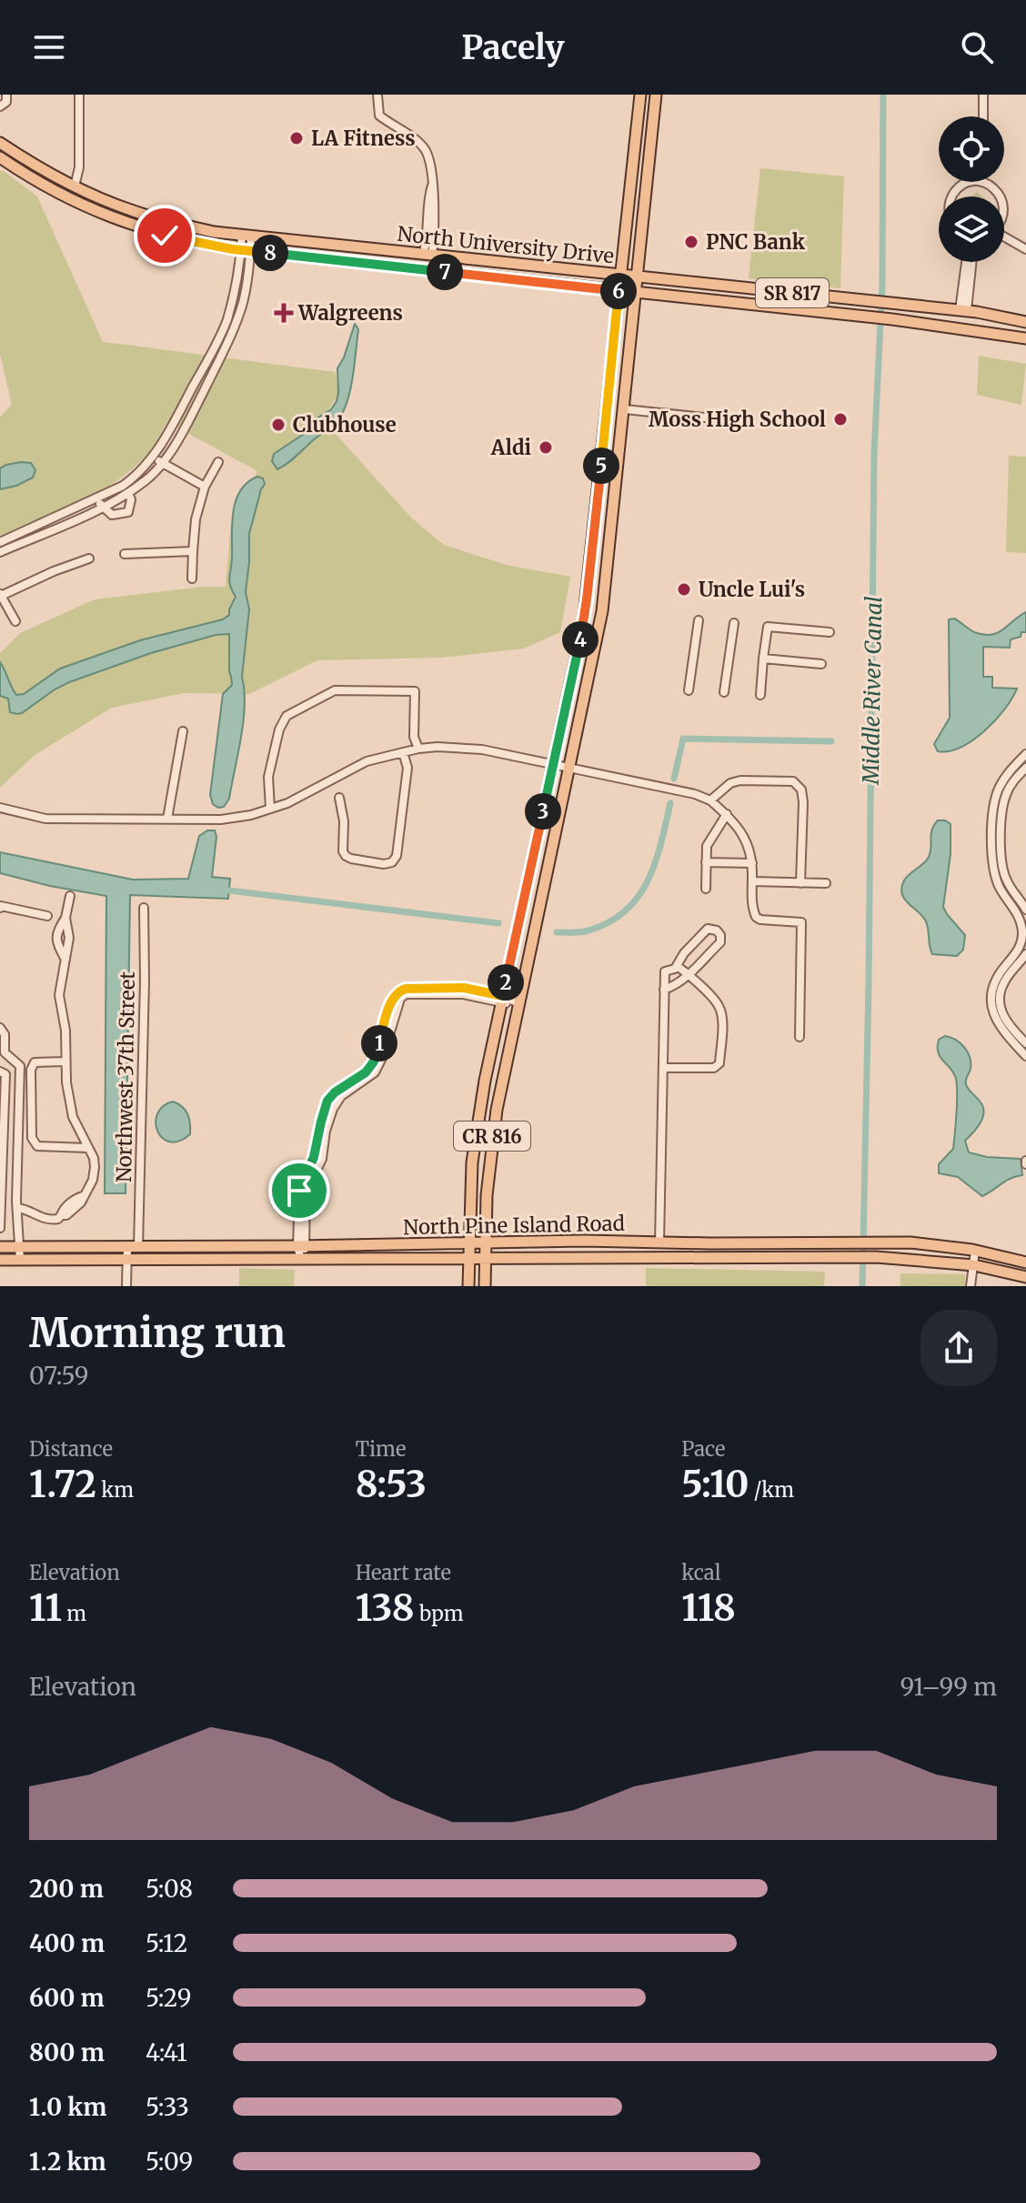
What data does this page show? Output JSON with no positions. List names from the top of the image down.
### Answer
{
  "streets": {
    "main road": [
      "North University Drive",
      "SR 817",
      "CR 816",
      "North Pine Island Road"
    ],
    "street": ["Northwest 37th Street"]
  },
  "crossings": [
    ["North University Drive", "CR 816"],
    ["Northwest 37th Street", "North Pine Island Road"],
    ["CR 816", "North Pine Island Road"]
  ],
  "water": ["Middle River Canal"],
  "places": {
    "other": [
      "LA Fitness",
      "PNC Bank",
      "Moss High School",
      "Clubhouse",
      "Aldi",
      "Uncle Lui's"
    ],
    "health": ["Walgreens"]
  },
  "page": {
    "header": "Pacely",
    "pins": [
      "8",
      "7",
      "6",
      "5",
      "4",
      "3",
      "2",
      "1"
    ],
    "heading": ["Morning run", "07:59"],
    "stats": [
      ["Distance", "1.72 km"],
      ["Time", "8:53"],
      ["Pace", "5:10 /km"],
      ["Elevation", "11 m"],
      ["Heart rate", "138 bpm"],
      ["kcal", "118"]
    ],
    "chart": ["Elevation", "91–99 m"],
    "list": [
      {
        "name": "200 m",
        "note": "5:08"
      },
      {
        "name": "400 m",
        "note": "5:12"
      },
      {
        "name": "600 m",
        "note": "5:29"
      },
      {
        "name": "800 m",
        "note": "4:41"
      },
      {
        "name": "1.0 km",
        "note": "5:33"
      },
      {
        "name": "1.2 km",
        "note": "5:09"
      }
    ]
  }
}
